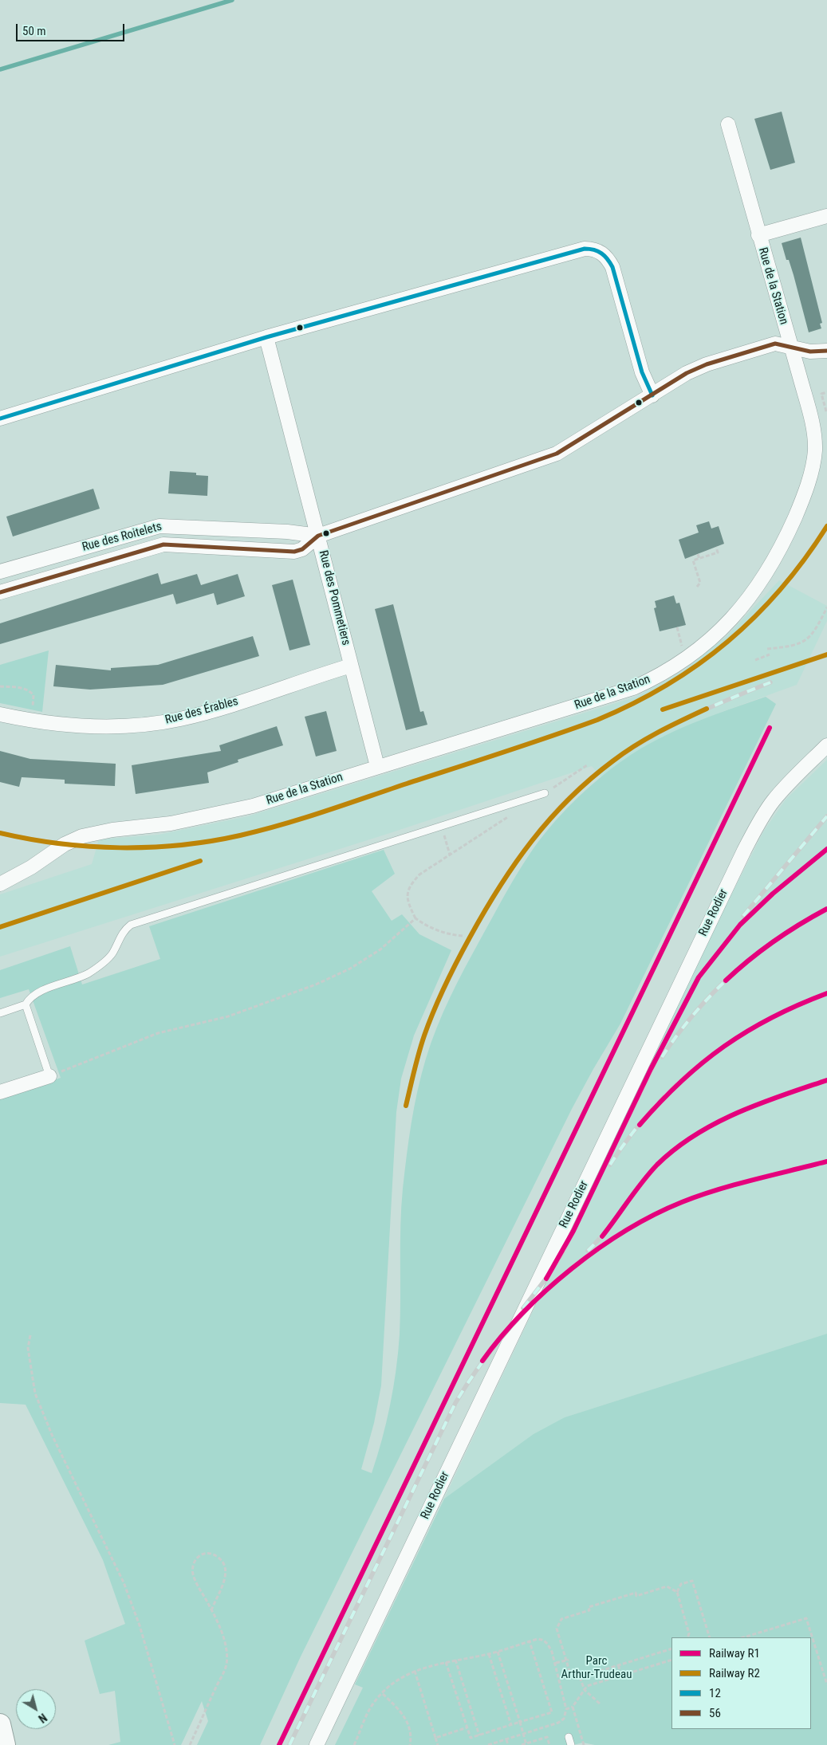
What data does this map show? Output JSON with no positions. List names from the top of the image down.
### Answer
{
  "streets": {
    "street": [
      "Rue de la Station",
      "Rue des Roitelets",
      "Rue des Pommetiers",
      "Rue des Érables",
      "Rue Rodier"
    ]
  },
  "crossings": [
    ["Rue de la Station", "Rue des Roitelets"],
    ["Rue de la Station", "Rue des Pommetiers"],
    ["Rue des Roitelets", "Rue des Pommetiers"],
    ["Rue des Pommetiers", "Rue des Érables"]
  ],
  "parks": ["Parc Arthur-Trudeau"],
  "lines": [
    "transit line 12",
    "transit line 56",
    "rail line R2",
    "rail line R1"
  ],
  "legend": [
    "Railway R1",
    "Railway R2",
    "12",
    "56"
  ],
  "scale_bar": "50 m",
  "north": "bottom right"
}
